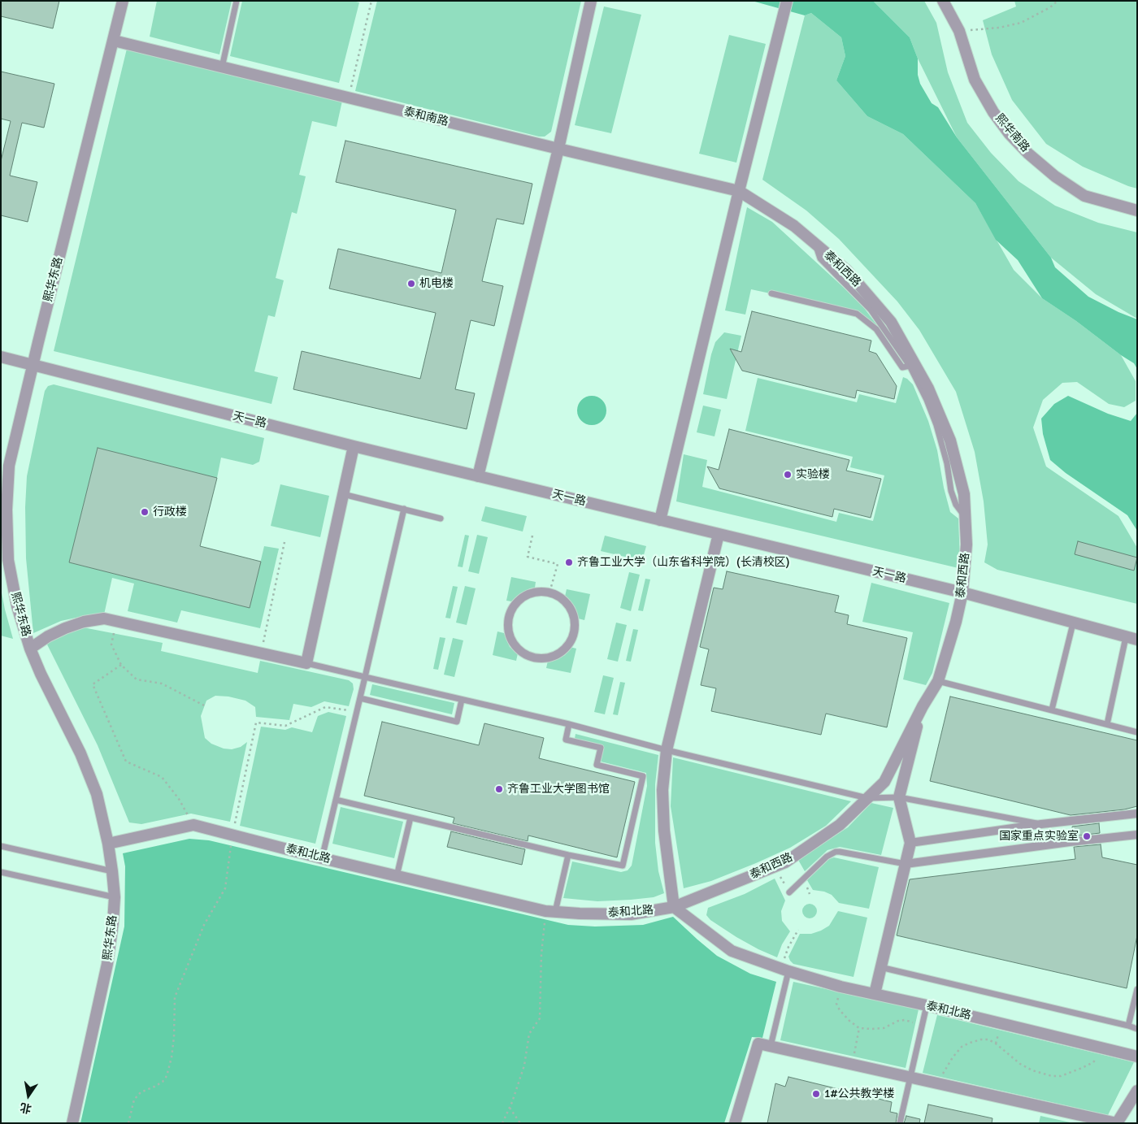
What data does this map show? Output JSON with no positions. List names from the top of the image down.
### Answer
{
  "streets": {
    "street": [
      "泰和南路",
      "熙华南路",
      "泰和西路",
      "熙华东路",
      "天一路",
      "泰和北路"
    ]
  },
  "crossings": [
    ["泰和南路", "泰和西路"],
    ["泰和南路", "熙华东路"],
    ["泰和西路", "天一路"],
    ["泰和西路", "泰和北路"],
    ["熙华东路", "天一路"],
    ["熙华东路", "泰和北路"]
  ],
  "places": [
    "机电楼",
    "实验楼",
    "行政楼",
    "齐鲁工业大学（山东省科学院）(长清校区)",
    "齐鲁工业大学图书馆",
    "国家重点实验室",
    "1#公共教学楼"
  ],
  "north": "bottom"
}
